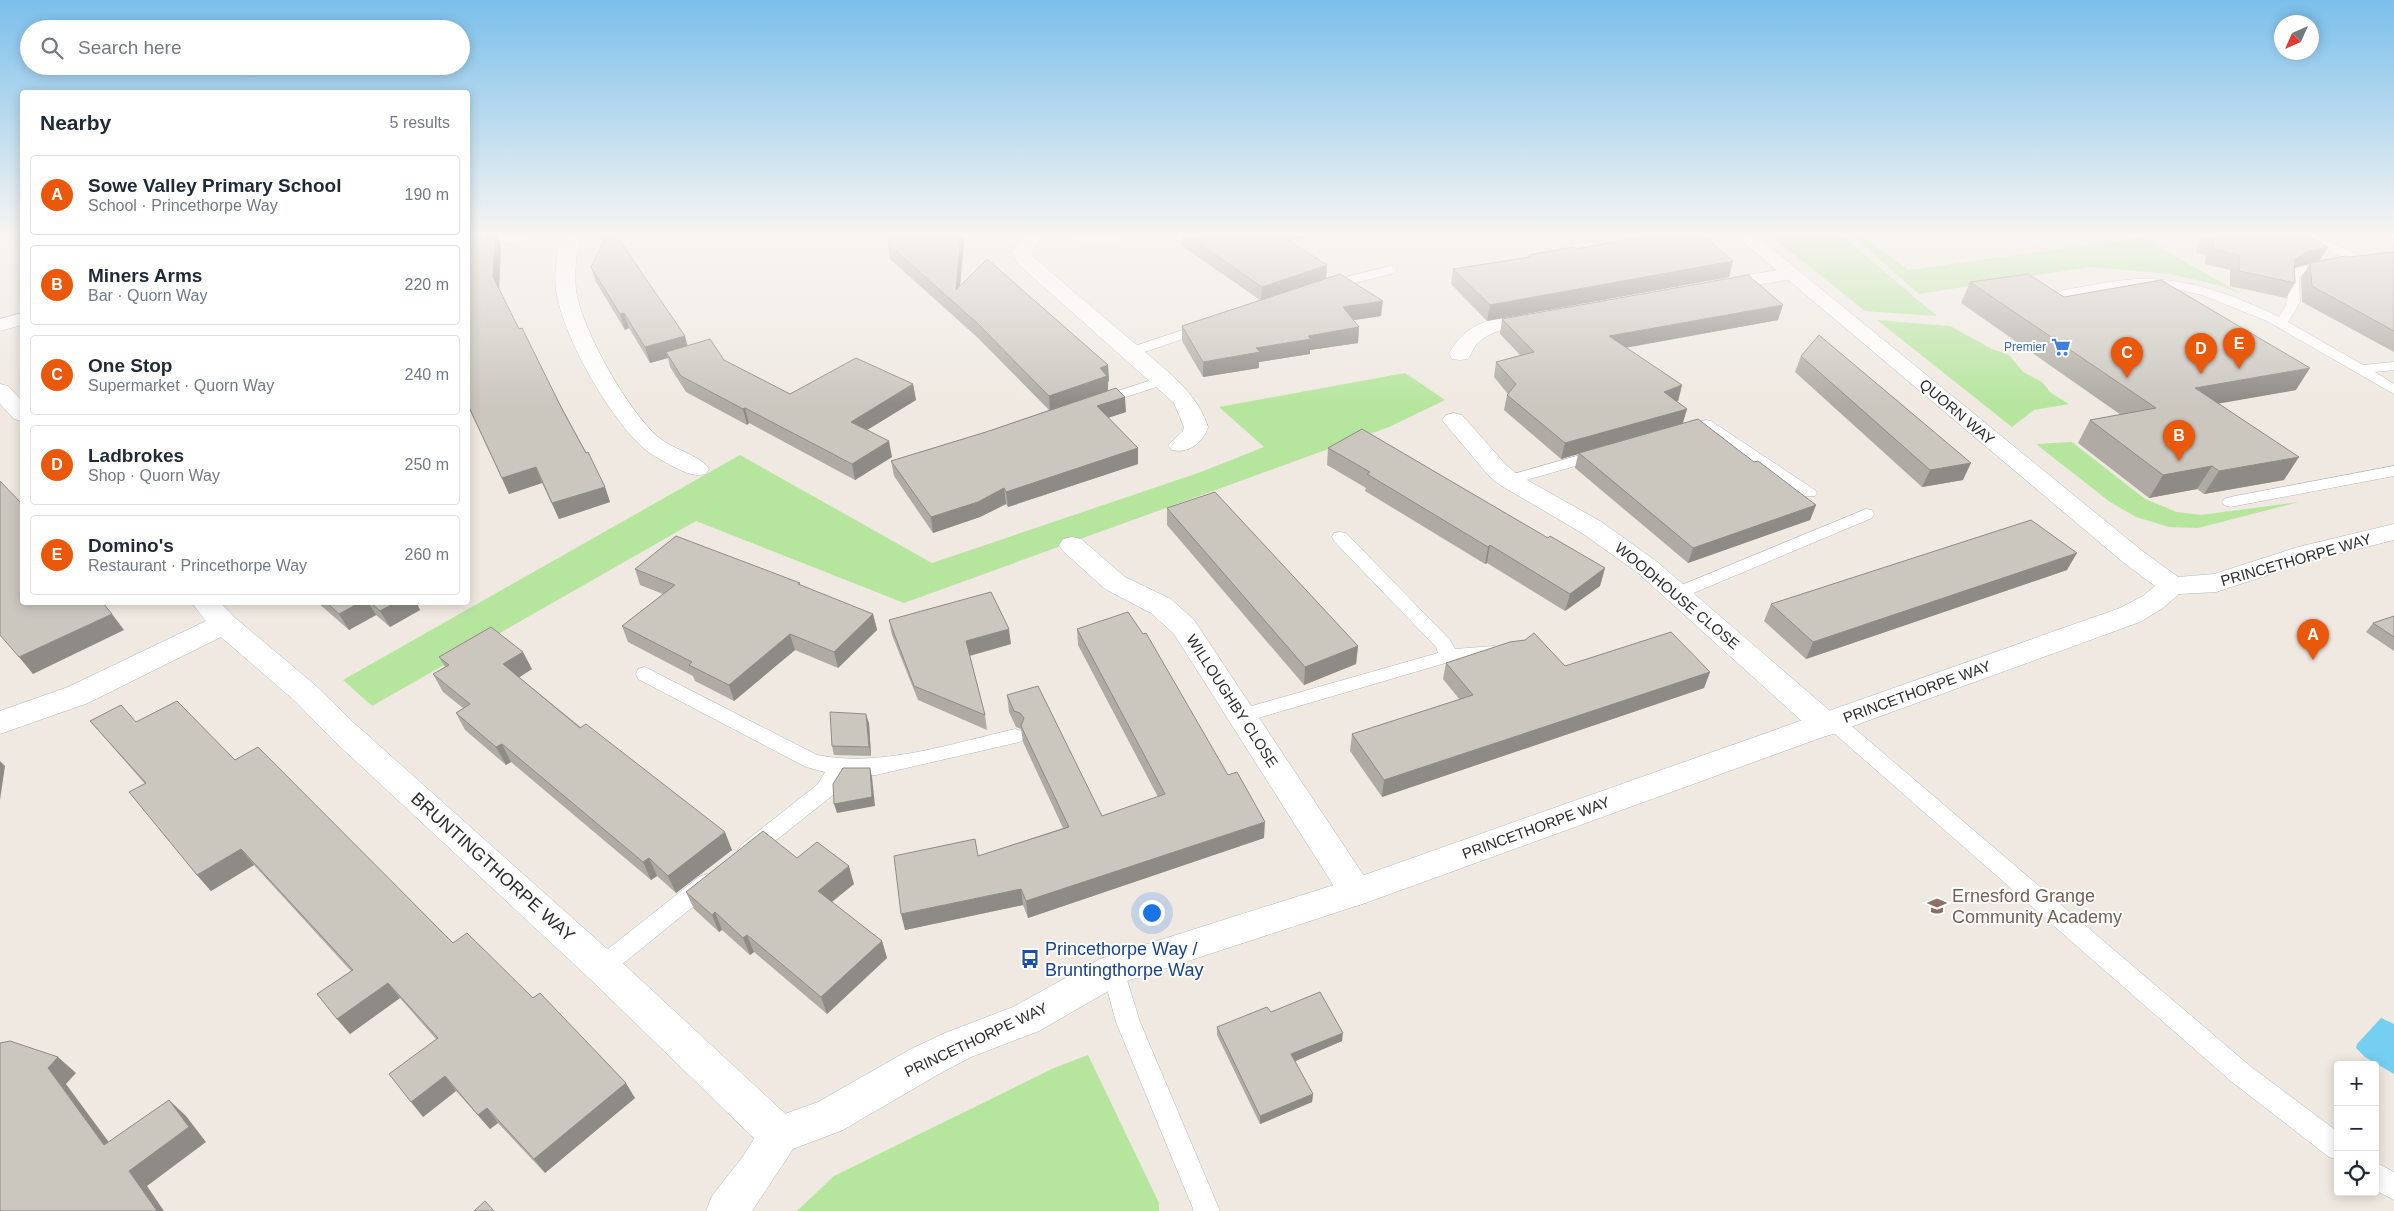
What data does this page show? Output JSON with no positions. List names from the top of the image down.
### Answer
{
  "streets": {
    "street": [
      "QUORN WAY",
      "PRINCETHORPE WAY",
      "WOODHOUSE CLOSE",
      "WILLOUGHBY CLOSE",
      "BRUNTINGTHORPE WAY"
    ]
  },
  "crossings": [
    ["QUORN WAY", "PRINCETHORPE WAY"],
    ["PRINCETHORPE WAY", "WOODHOUSE CLOSE"],
    ["PRINCETHORPE WAY", "WILLOUGHBY CLOSE"],
    ["PRINCETHORPE WAY", "BRUNTINGTHORPE WAY"]
  ],
  "places": {
    "supermarket": ["Premier"],
    "school or university": ["Ernesford Grange Community Academy"],
    "bus stop": ["Princethorpe Way / Bruntingthorpe Way"]
  },
  "north": "bottom left",
  "page": {
    "search": "Search here",
    "heading": ["Nearby", "5 results"],
    "list": [
      {
        "mark": "A",
        "name": "Sowe Valley Primary School",
        "note": "School · Princethorpe Way",
        "value": "190 m"
      },
      {
        "mark": "B",
        "name": "Miners Arms",
        "note": "Bar · Quorn Way",
        "value": "220 m"
      },
      {
        "mark": "C",
        "name": "One Stop",
        "note": "Supermarket · Quorn Way",
        "value": "240 m"
      },
      {
        "mark": "D",
        "name": "Ladbrokes",
        "note": "Shop · Quorn Way",
        "value": "250 m"
      },
      {
        "mark": "E",
        "name": "Domino's",
        "note": "Restaurant · Princethorpe Way",
        "value": "260 m"
      }
    ],
    "pins": [
      "E",
      "D",
      "C",
      "B",
      "A"
    ],
    "map_buttons": ["+", "−"]
  }
}
